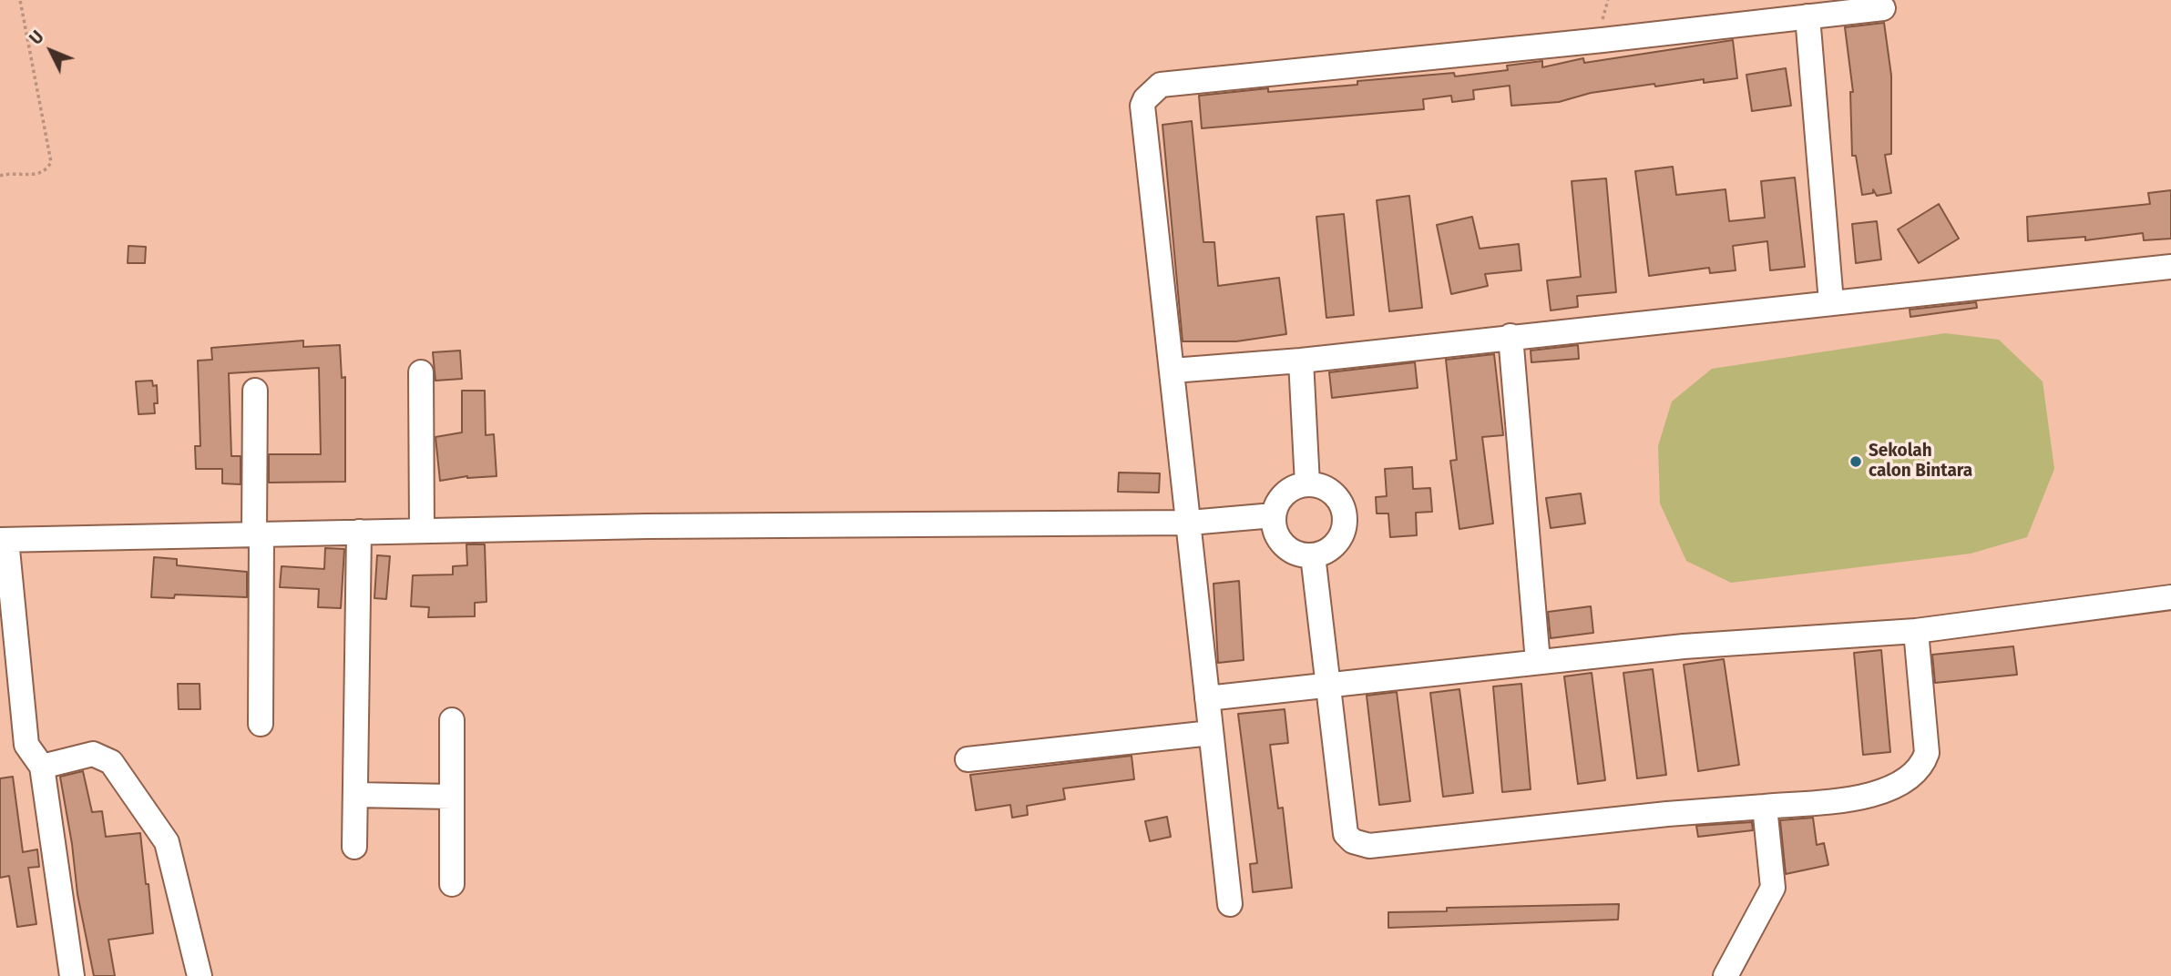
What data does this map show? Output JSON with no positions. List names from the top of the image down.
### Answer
{
  "places": ["Sekolah calon Bintara"],
  "north": "top left"
}
